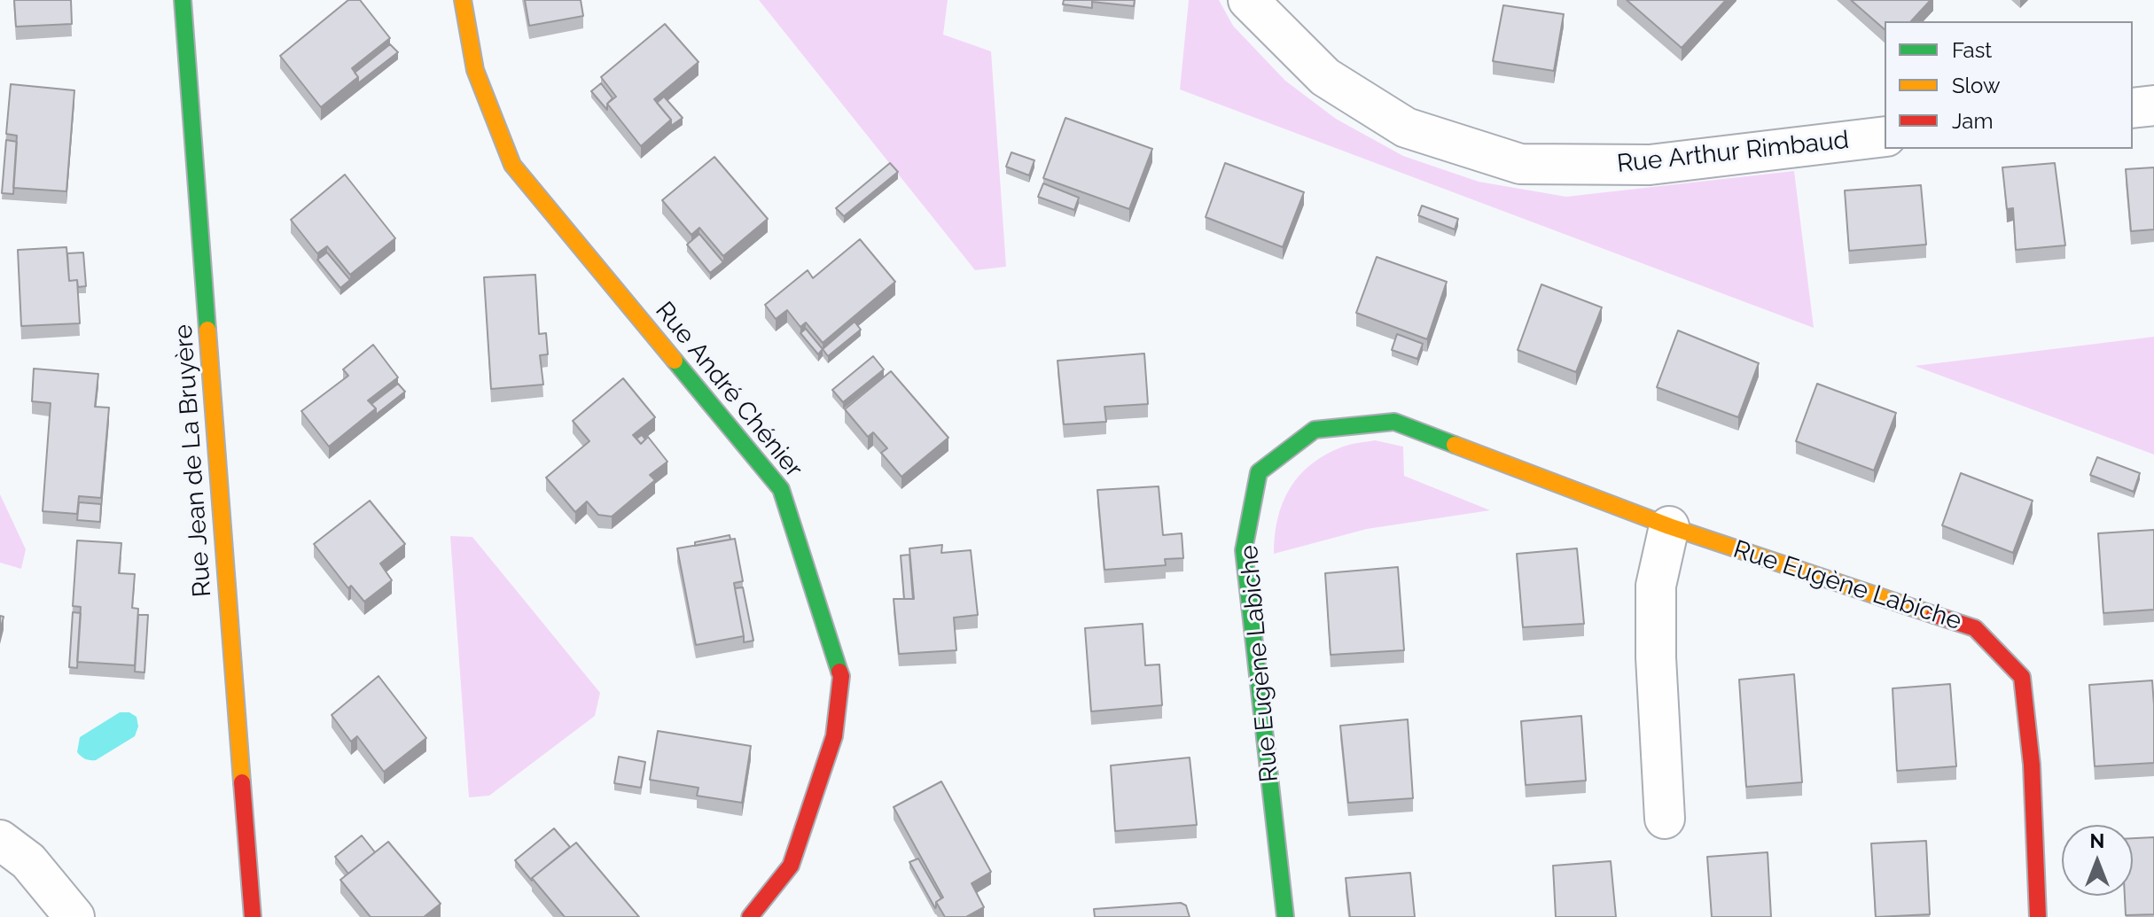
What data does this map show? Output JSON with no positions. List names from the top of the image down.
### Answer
{
  "streets": {
    "street": [
      "Rue Arthur Rimbaud",
      "Rue André Chénier",
      "Rue Jean de La Bruyère",
      "Rue Eugène Labiche"
    ]
  },
  "legend": ["Fast", "Slow", "Jam"],
  "north": "top"
}
